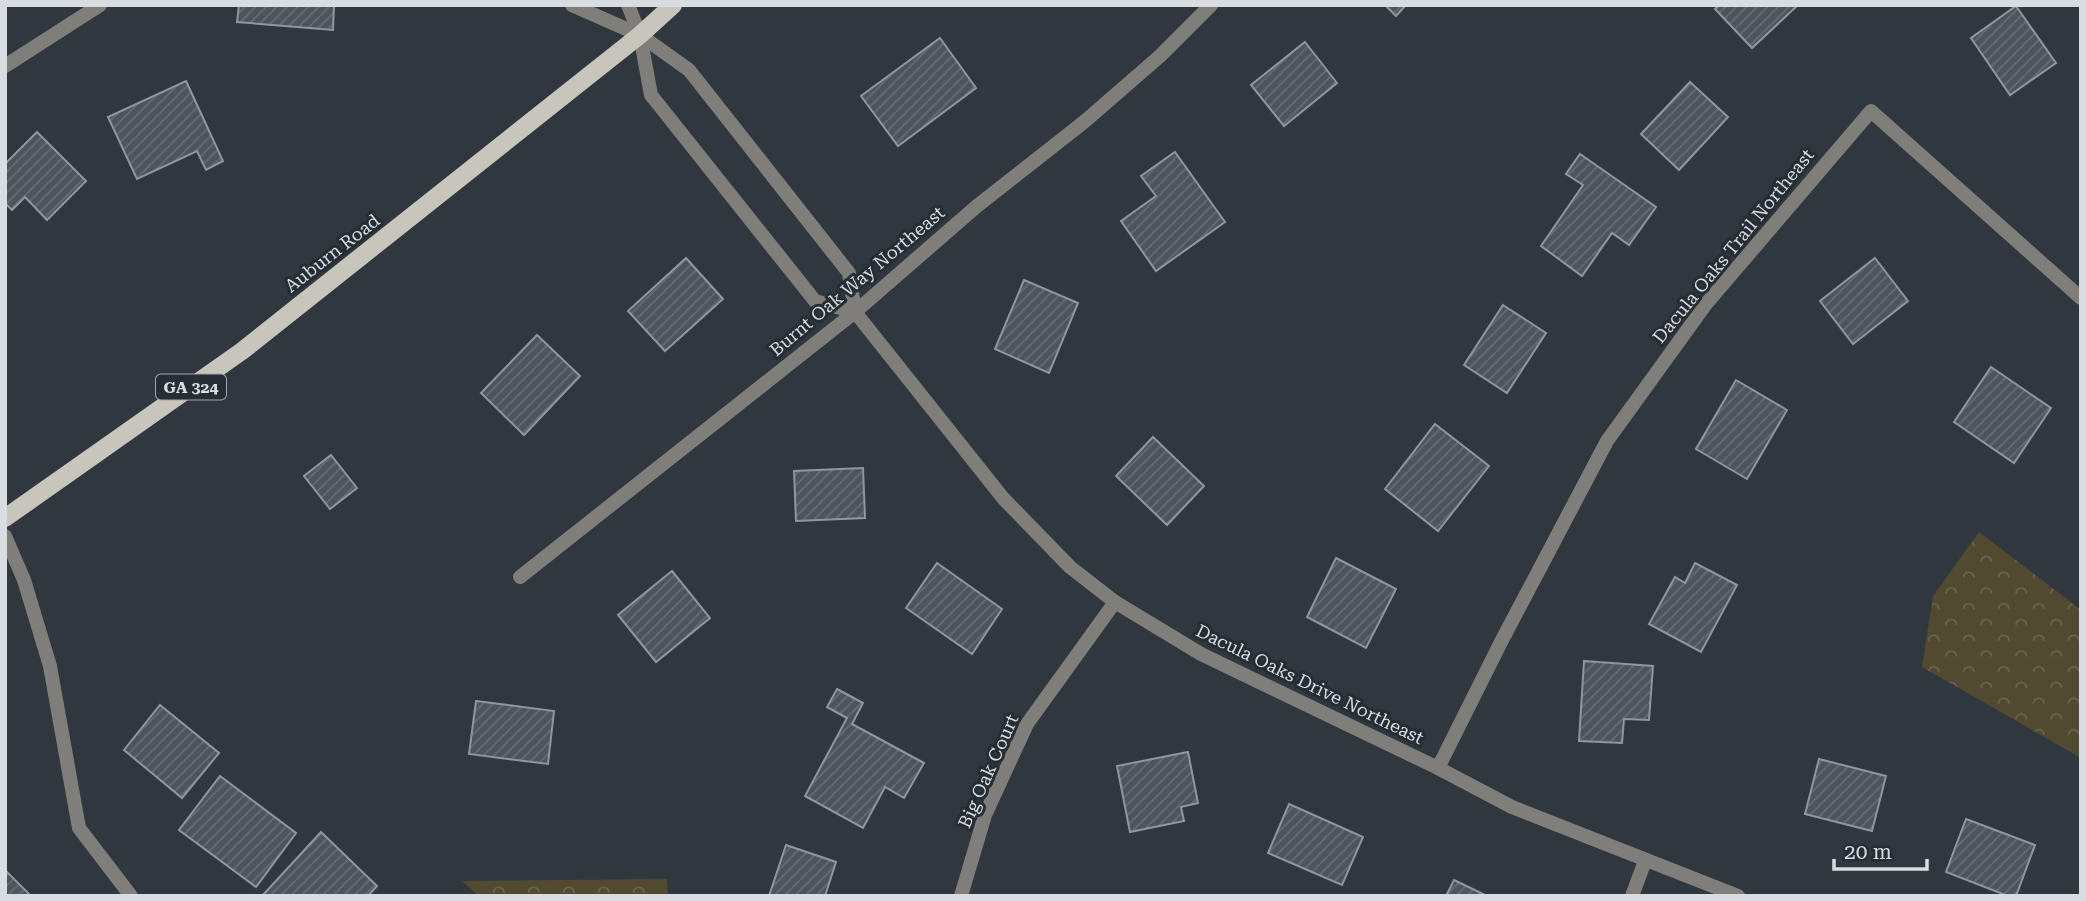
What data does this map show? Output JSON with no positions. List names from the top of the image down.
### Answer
{
  "streets": {
    "main road": ["Auburn Road", "GA 324"],
    "street": [
      "Dacula Oaks Trail Northeast",
      "Burnt Oak Way Northeast",
      "Dacula Oaks Drive Northeast",
      "Big Oak Court"
    ]
  },
  "crossings": [
    ["Dacula Oaks Trail Northeast", "Dacula Oaks Drive Northeast"],
    ["Auburn Road", "Dacula Oaks Drive Northeast"],
    ["Burnt Oak Way Northeast", "Dacula Oaks Drive Northeast"],
    ["Dacula Oaks Drive Northeast", "Big Oak Court"]
  ],
  "scale_bar": "20 m"
}
